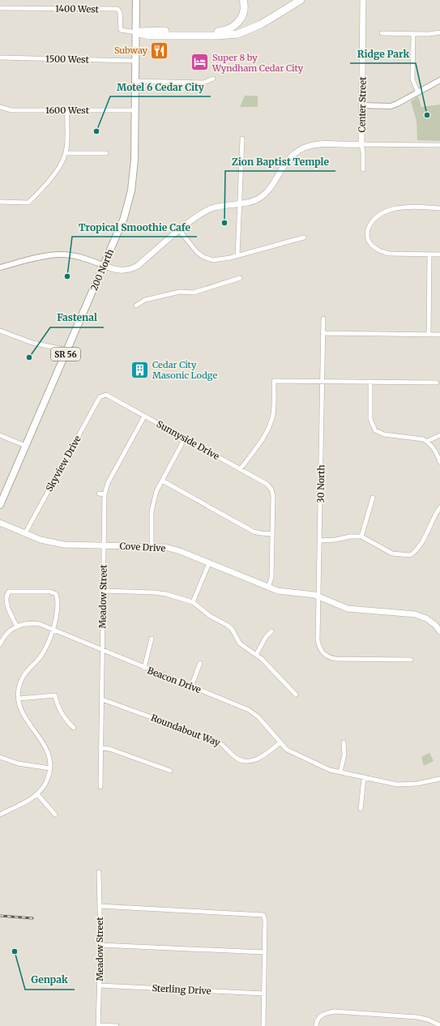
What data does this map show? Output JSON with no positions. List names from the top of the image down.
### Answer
{
  "streets": {
    "main road": [
      "Center Street",
      "200 North",
      "SR 56",
      "Cove Drive"
    ],
    "street": [
      "1400 West",
      "1500 West",
      "1600 West",
      "Sunnyside Drive",
      "Skyview Drive",
      "30 North",
      "Meadow Street",
      "Beacon Drive",
      "Roundabout Way",
      "Sterling Drive"
    ]
  },
  "crossings": [
    ["1400 West", "200 North"],
    ["1500 West", "200 North"],
    ["1600 West", "200 North"],
    ["Sunnyside Drive", "Skyview Drive"],
    ["Sunnyside Drive", "Meadow Street"],
    ["Skyview Drive", "Cove Drive"],
    ["30 North", "Cove Drive"],
    ["Cove Drive", "Meadow Street"],
    ["Meadow Street", "Beacon Drive"],
    ["Meadow Street", "Roundabout Way"],
    ["Meadow Street", "Sterling Drive"],
    ["Beacon Drive", "Roundabout Way"]
  ],
  "places": {
    "restaurant": ["Subway"],
    "hotel": ["Super 8 by Wyndham Cedar City"],
    "other": [
      "Ridge Park",
      "Motel 6 Cedar City",
      "Zion Baptist Temple",
      "Tropical Smoothie Cafe",
      "Fastenal",
      "Genpak"
    ],
    "building": ["Cedar City Masonic Lodge"]
  }
}
